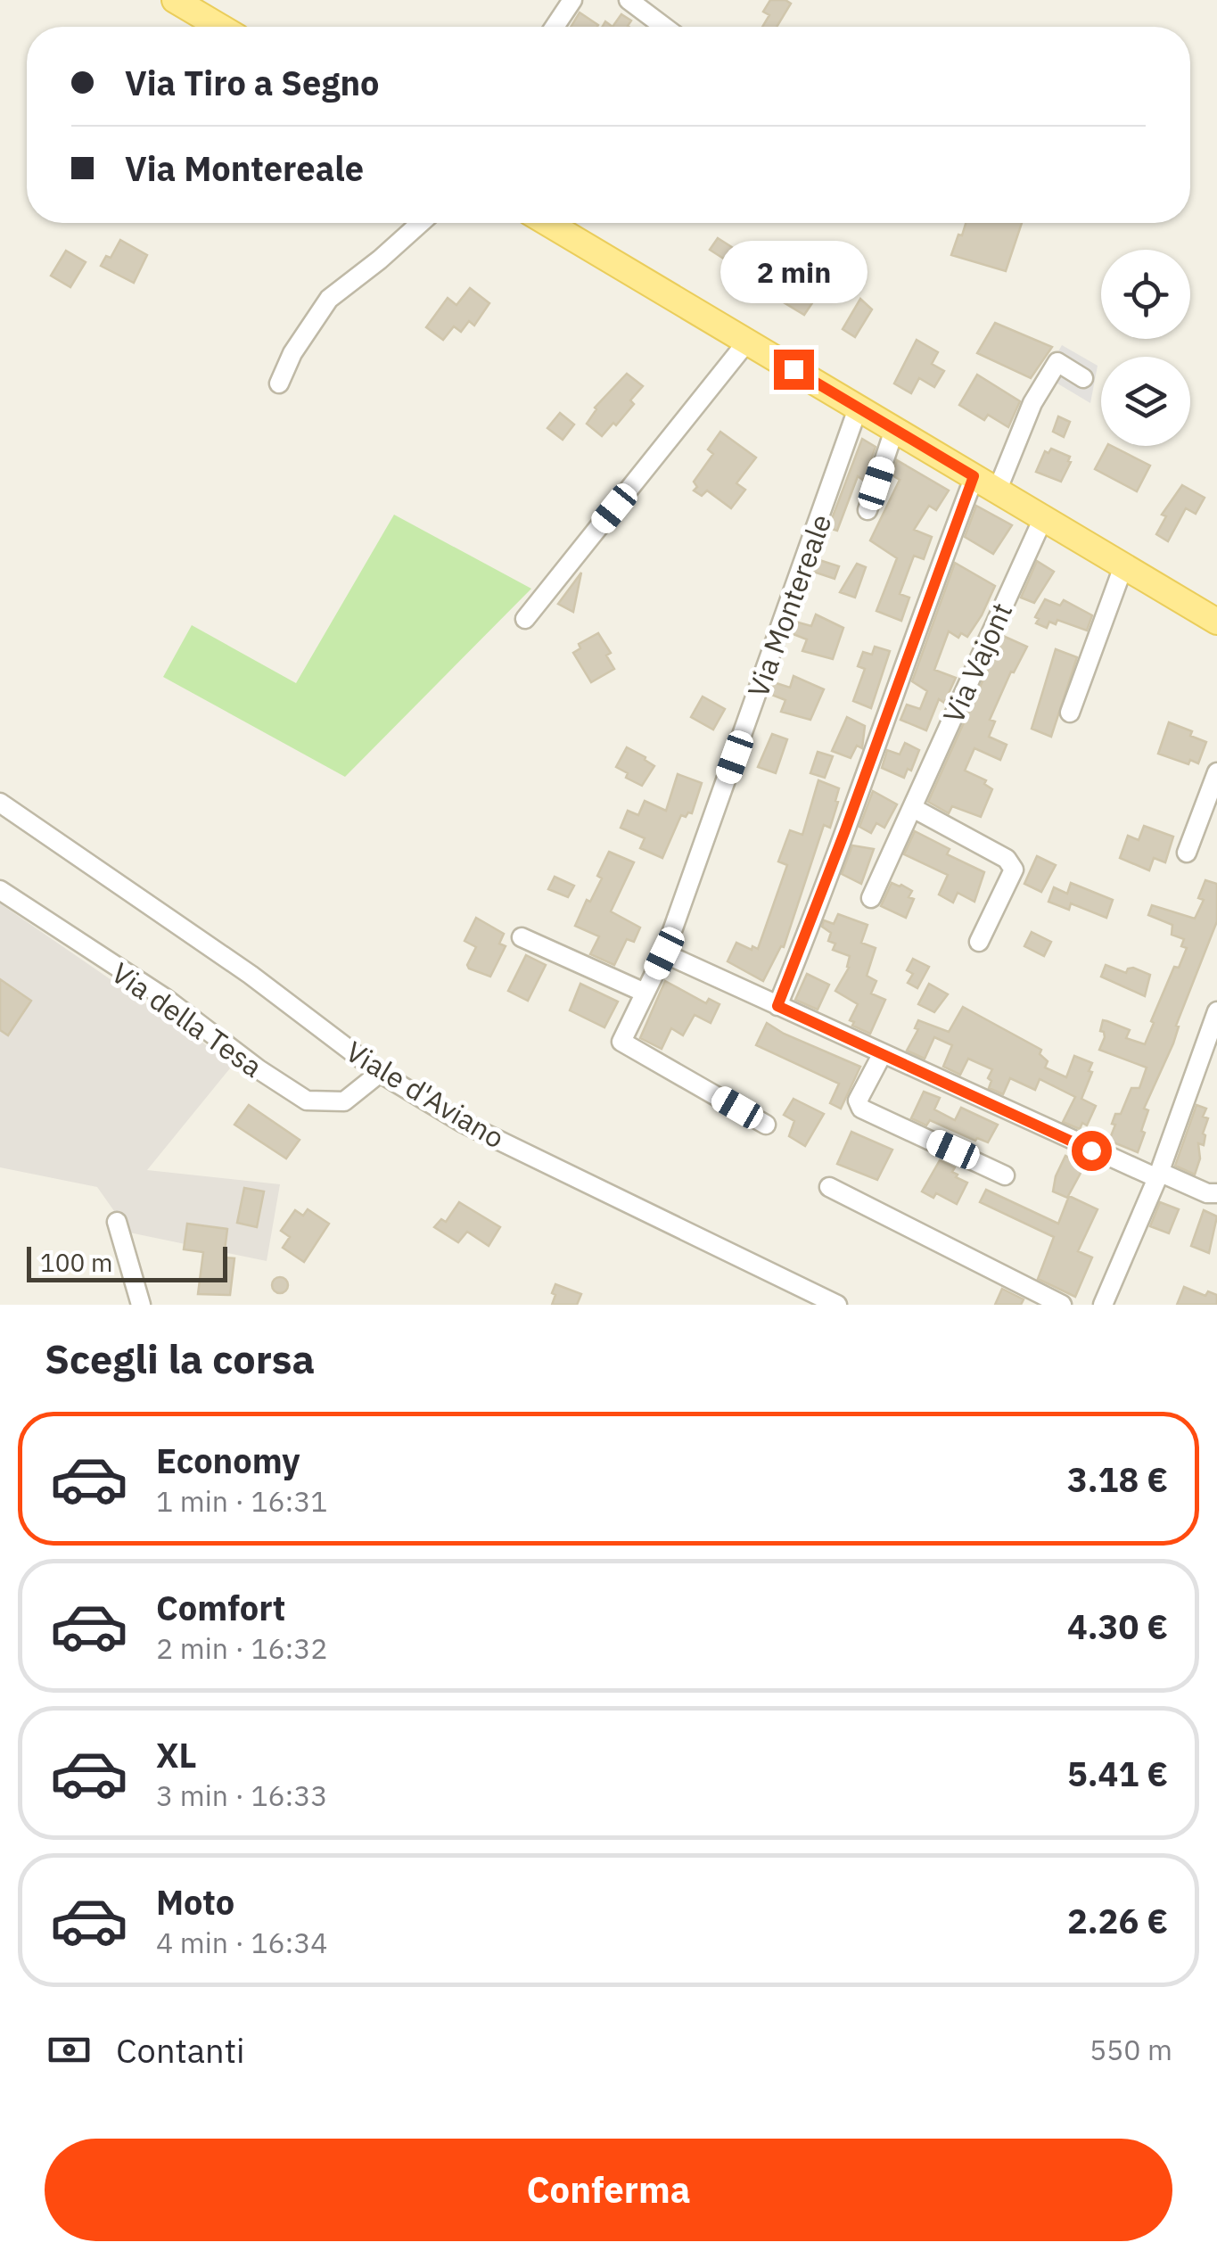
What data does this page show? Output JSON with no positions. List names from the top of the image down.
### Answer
{
  "streets": {
    "street": [
      "Via Montereale",
      "Via Vajont",
      "Via della Tesa",
      "Viale d'Aviano"
    ]
  },
  "crossings": [
    ["Via della Tesa", "Viale d'Aviano"]
  ],
  "scale_bar": "100 m",
  "page": {
    "banner": ["Via Tiro a Segno", "Via Montereale"],
    "bubble": "2 min",
    "scale": "100 m",
    "heading": "Scegli la corsa",
    "list": [
      {
        "name": "Economy",
        "note": "1 min · 16:31",
        "value": "3.18 €"
      },
      {
        "name": "Comfort",
        "note": "2 min · 16:32",
        "value": "4.30 €"
      },
      {
        "name": "XL",
        "note": "3 min · 16:33",
        "value": "5.41 €"
      },
      {
        "name": "Moto",
        "note": "4 min · 16:34",
        "value": "2.26 €"
      }
    ],
    "pay": ["Contanti", "550 m"],
    "buttons": "Conferma"
  }
}
